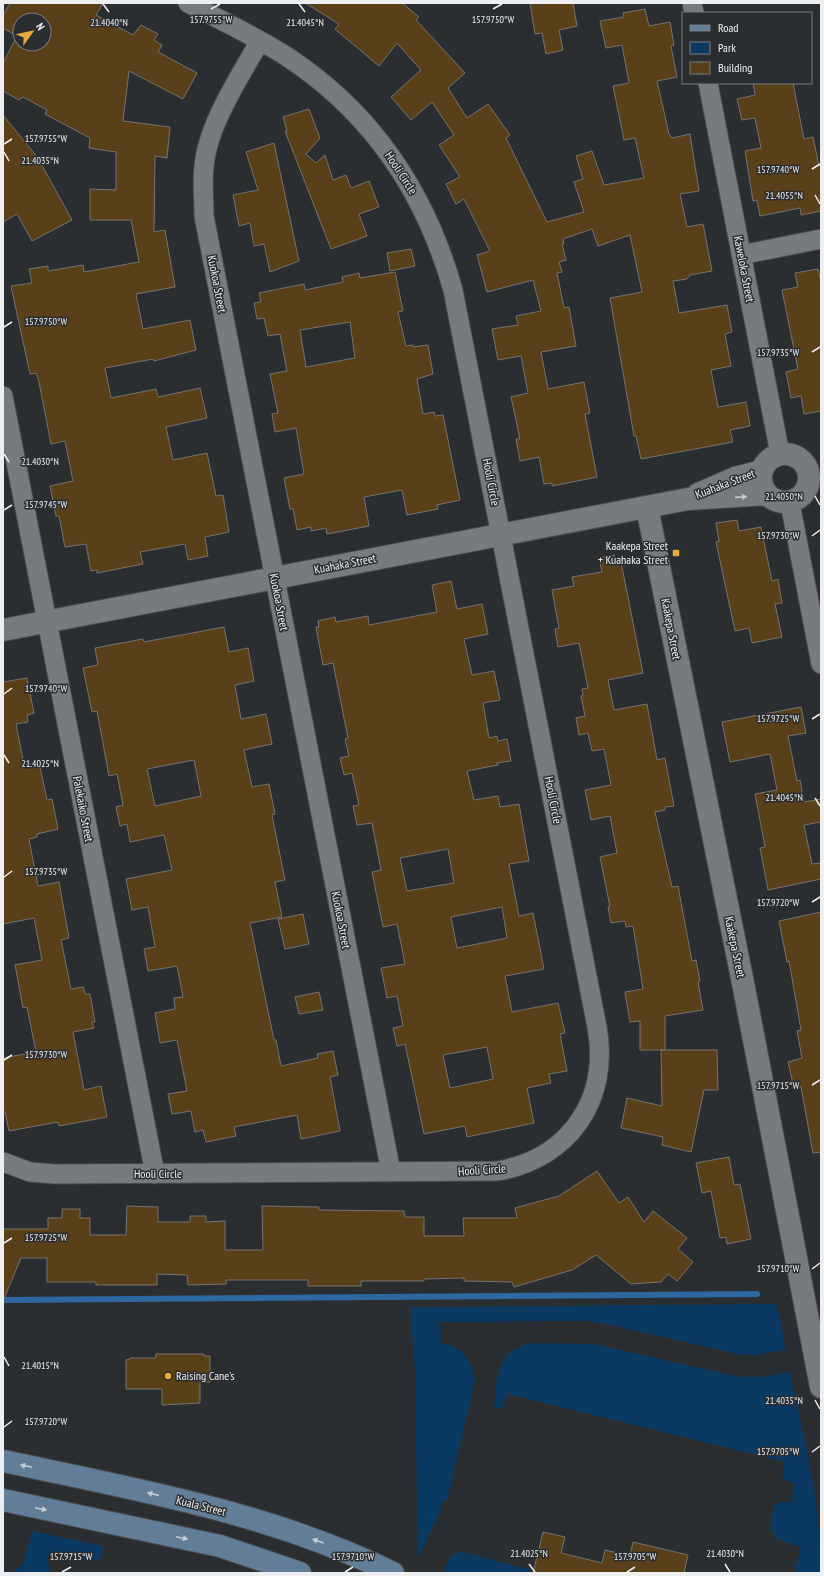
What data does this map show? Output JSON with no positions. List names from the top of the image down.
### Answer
{
  "streets": {
    "main road": ["Kuala Street"],
    "street": [
      "Hooli Circle",
      "Kaweloka Street",
      "Kuokoa Street",
      "Kuahaka Street",
      "Kaakepa Street",
      "Palekaiko Street"
    ]
  },
  "crossings": [
    ["Hooli Circle", "Kuokoa Street"],
    ["Hooli Circle", "Kuahaka Street"],
    ["Hooli Circle", "Palekaiko Street"],
    ["Kaweloka Street", "Kuahaka Street"],
    ["Kuokoa Street", "Kuahaka Street"],
    ["Kuahaka Street", "Kaakepa Street"],
    ["Kuahaka Street", "Palekaiko Street"]
  ],
  "places": {
    "transit": ["Kaakepa Street + Kuahaka Street"],
    "other": ["Raising Cane's"]
  },
  "legend": ["Road", "Park", "Building"],
  "north": "top right",
  "coordinates": [
    "157.9750°W",
    "157.9755°W",
    "21.4040°N",
    "21.4045°N",
    "21.4035°N",
    "157.9740°W",
    "21.4055°N",
    "157.9735°W",
    "21.4030°N",
    "21.4050°N",
    "157.9745°W",
    "157.9730°W",
    "157.9725°W",
    "21.4025°N",
    "157.9720°W",
    "157.9715°W",
    "157.9710°W",
    "21.4015°N",
    "157.9705°W"
  ]
}
